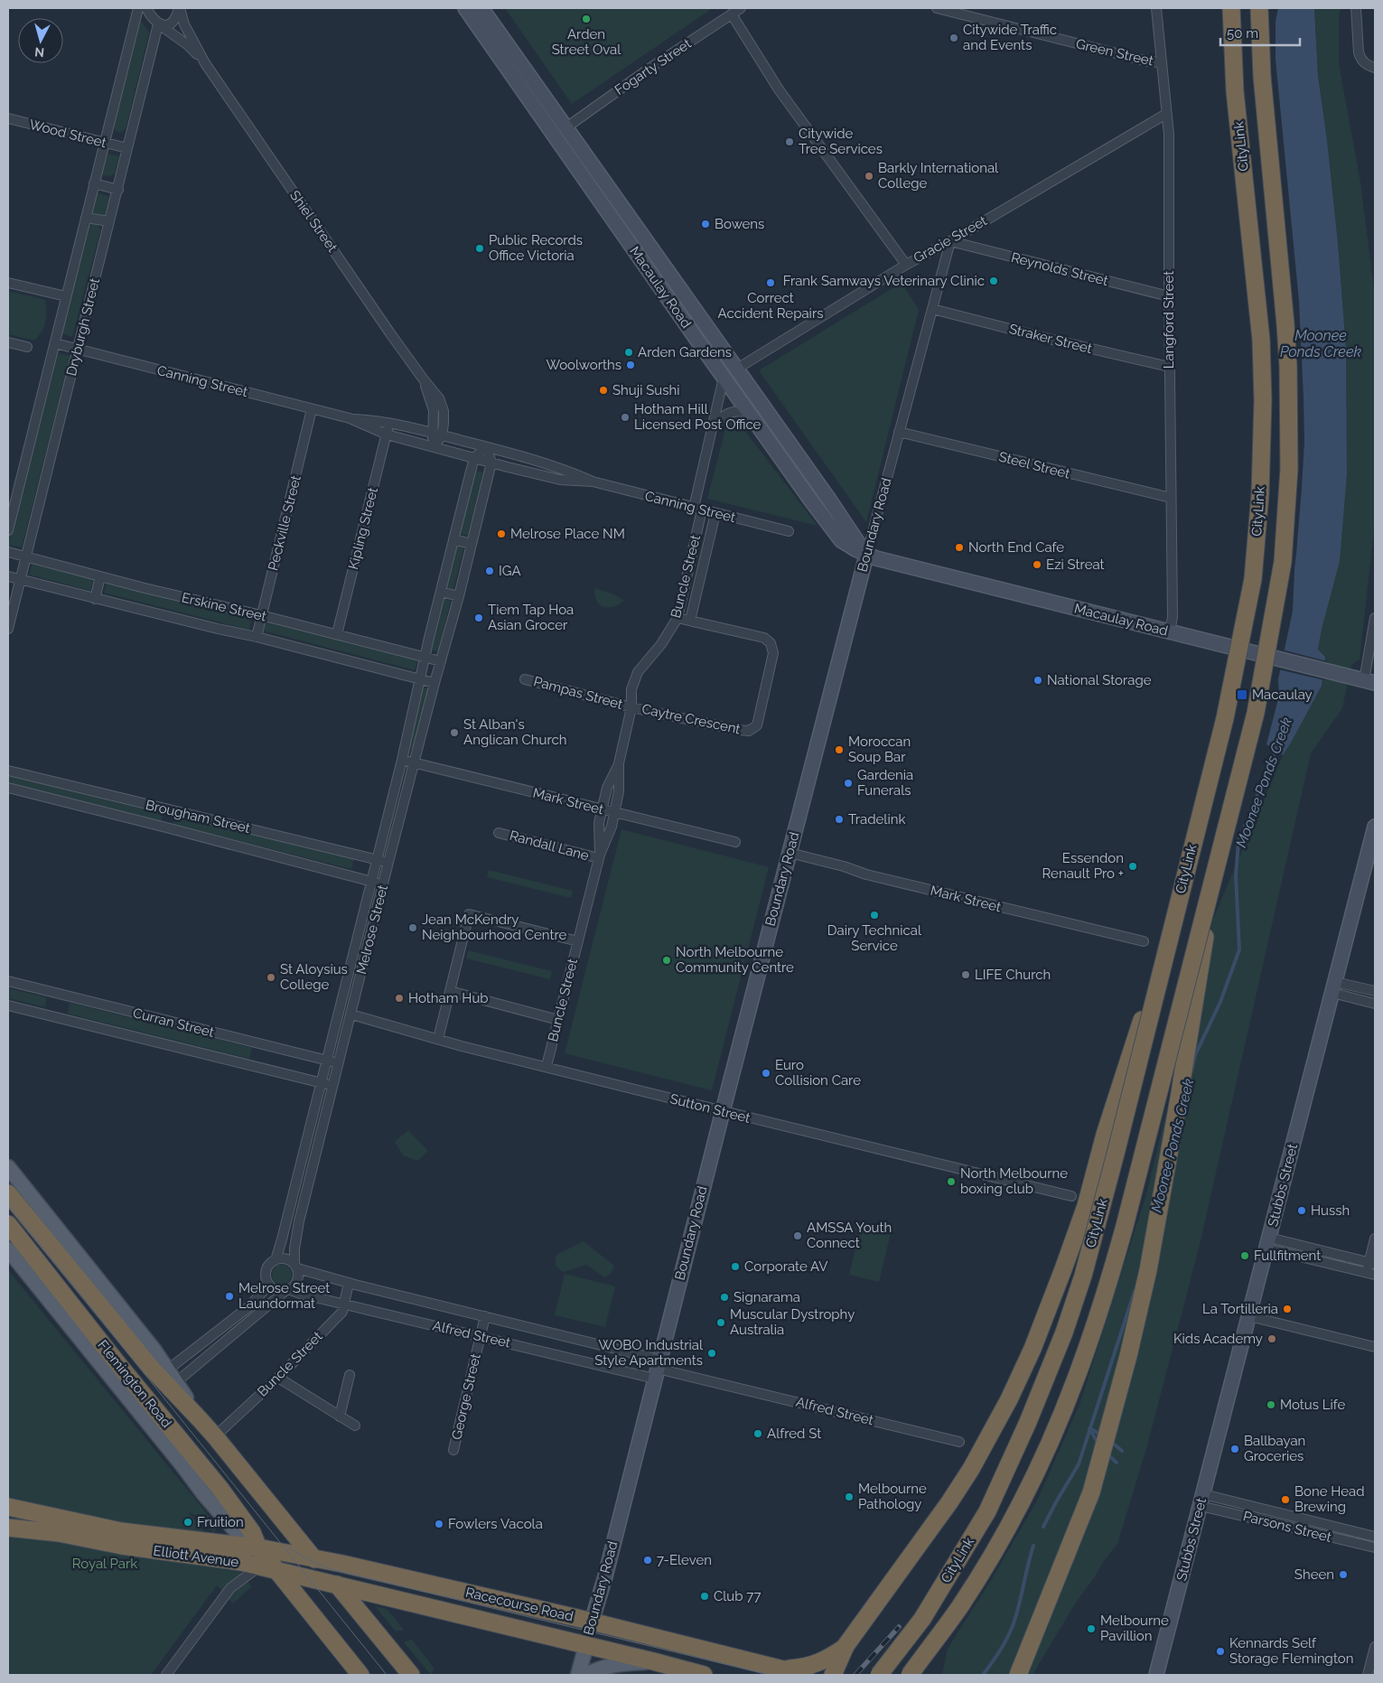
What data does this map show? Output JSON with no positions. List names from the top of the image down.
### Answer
{
  "streets": {
    "highway": [
      "CityLink",
      "Boundary Road",
      "Flemington Road",
      "Elliott Avenue",
      "Racecourse Road"
    ],
    "main road": ["Macaulay Road", "Stubbs Street"],
    "street": [
      "Green Street",
      "Fogarty Street",
      "Wood Street",
      "Shiel Street",
      "Gracie Street",
      "Reynolds Street",
      "Langford Street",
      "Dryburgh Street",
      "Straker Street",
      "Canning Street",
      "Steel Street",
      "Peckville Street",
      "Kipling Street",
      "Buncle Street",
      "Erskine Street",
      "Pampas Street",
      "Caytre Crescent",
      "Mark Street",
      "Brougham Street",
      "Randall Lane",
      "Melrose Street",
      "Curran Street",
      "Sutton Street",
      "Alfred Street",
      "George Street",
      "Parsons Street"
    ]
  },
  "crossings": [
    ["Green Street", "Langford Street"],
    ["Fogarty Street", "Macaulay Road"],
    ["Wood Street", "Dryburgh Street"],
    ["Shiel Street", "Dryburgh Street"],
    ["Shiel Street", "Canning Street"],
    ["Gracie Street", "Reynolds Street"],
    ["Gracie Street", "Macaulay Road"],
    ["Gracie Street", "Langford Street"],
    ["Gracie Street", "Boundary Road"],
    ["Reynolds Street", "Langford Street"],
    ["Reynolds Street", "Boundary Road"],
    ["Macaulay Road", "Langford Street"],
    ["Macaulay Road", "Boundary Road"],
    ["Macaulay Road", "Buncle Street"],
    ["Langford Street", "Straker Street"],
    ["Langford Street", "Steel Street"],
    ["Dryburgh Street", "Canning Street"],
    ["Dryburgh Street", "Erskine Street"],
    ["Straker Street", "Boundary Road"],
    ["Canning Street", "Peckville Street"],
    ["Canning Street", "Kipling Street"],
    ["Canning Street", "Buncle Street"],
    ["Canning Street", "Melrose Street"],
    ["Steel Street", "Boundary Road"],
    ["Peckville Street", "Erskine Street"],
    ["Boundary Road", "Mark Street"],
    ["Boundary Road", "Sutton Street"],
    ["Boundary Road", "Alfred Street"],
    ["Boundary Road", "Racecourse Road"],
    ["Kipling Street", "Erskine Street"],
    ["Buncle Street", "Pampas Street"],
    ["Buncle Street", "Caytre Crescent"],
    ["Buncle Street", "Mark Street"],
    ["Buncle Street", "Randall Lane"],
    ["Buncle Street", "Sutton Street"],
    ["Buncle Street", "Alfred Street"],
    ["Buncle Street", "Flemington Road"],
    ["Erskine Street", "Melrose Street"],
    ["Pampas Street", "Caytre Crescent"],
    ["Mark Street", "Melrose Street"],
    ["Brougham Street", "Melrose Street"],
    ["Melrose Street", "Curran Street"],
    ["Melrose Street", "Sutton Street"],
    ["Melrose Street", "Alfred Street"],
    ["Stubbs Street", "Parsons Street"],
    ["Alfred Street", "George Street"],
    ["Flemington Road", "Elliott Avenue"],
    ["Flemington Road", "Racecourse Road"],
    ["Elliott Avenue", "Racecourse Road"]
  ],
  "water": ["Moonee Ponds Creek"],
  "parks": ["Royal Park"],
  "places": {
    "other": [
      "Arden Street Oval",
      "Citywide Traffic and Events",
      "Citywide Tree Services",
      "Barkly International College",
      "Bowens",
      "Public Records Office Victoria",
      "Frank Samways Veterinary Clinic",
      "Correct Accident Repairs",
      "Arden Gardens",
      "Woolworths",
      "Shuji Sushi",
      "Hotham Hill Licensed Post Office",
      "Melrose Place NM",
      "North End Cafe",
      "Ezi Streat",
      "IGA",
      "Tiem Tap Hoa Asian Grocer",
      "National Storage",
      "St Alban's Anglican Church",
      "Moroccan Soup Bar",
      "Gardenia Funerals",
      "Tradelink",
      "Essendon Renault Pro +",
      "Dairy Technical Service",
      "Jean McKendry Neighbourhood Centre",
      "North Melbourne Community Centre",
      "LIFE Church",
      "St Aloysius College",
      "Hotham Hub",
      "Euro Collision Care",
      "North Melbourne boxing club",
      "Hussh",
      "AMSSA Youth Connect",
      "Fullfitment",
      "Corporate AV",
      "Melrose Street Laundormat",
      "Signarama",
      "La Tortilleria",
      "Muscular Dystrophy Australia",
      "Kids Academy",
      "WOBO Industrial Style Apartments",
      "Motus Life",
      "Alfred St",
      "Ballbayan Groceries",
      "Melbourne Pathology",
      "Bone Head Brewing",
      "Fruition",
      "Fowlers Vacola",
      "7-Eleven",
      "Sheen",
      "Club 77",
      "Melbourne Pavillion",
      "Kennards Self Storage Flemington"
    ],
    "transit": ["Macaulay"]
  },
  "scale_bar": "50 m",
  "north": "bottom"
}
